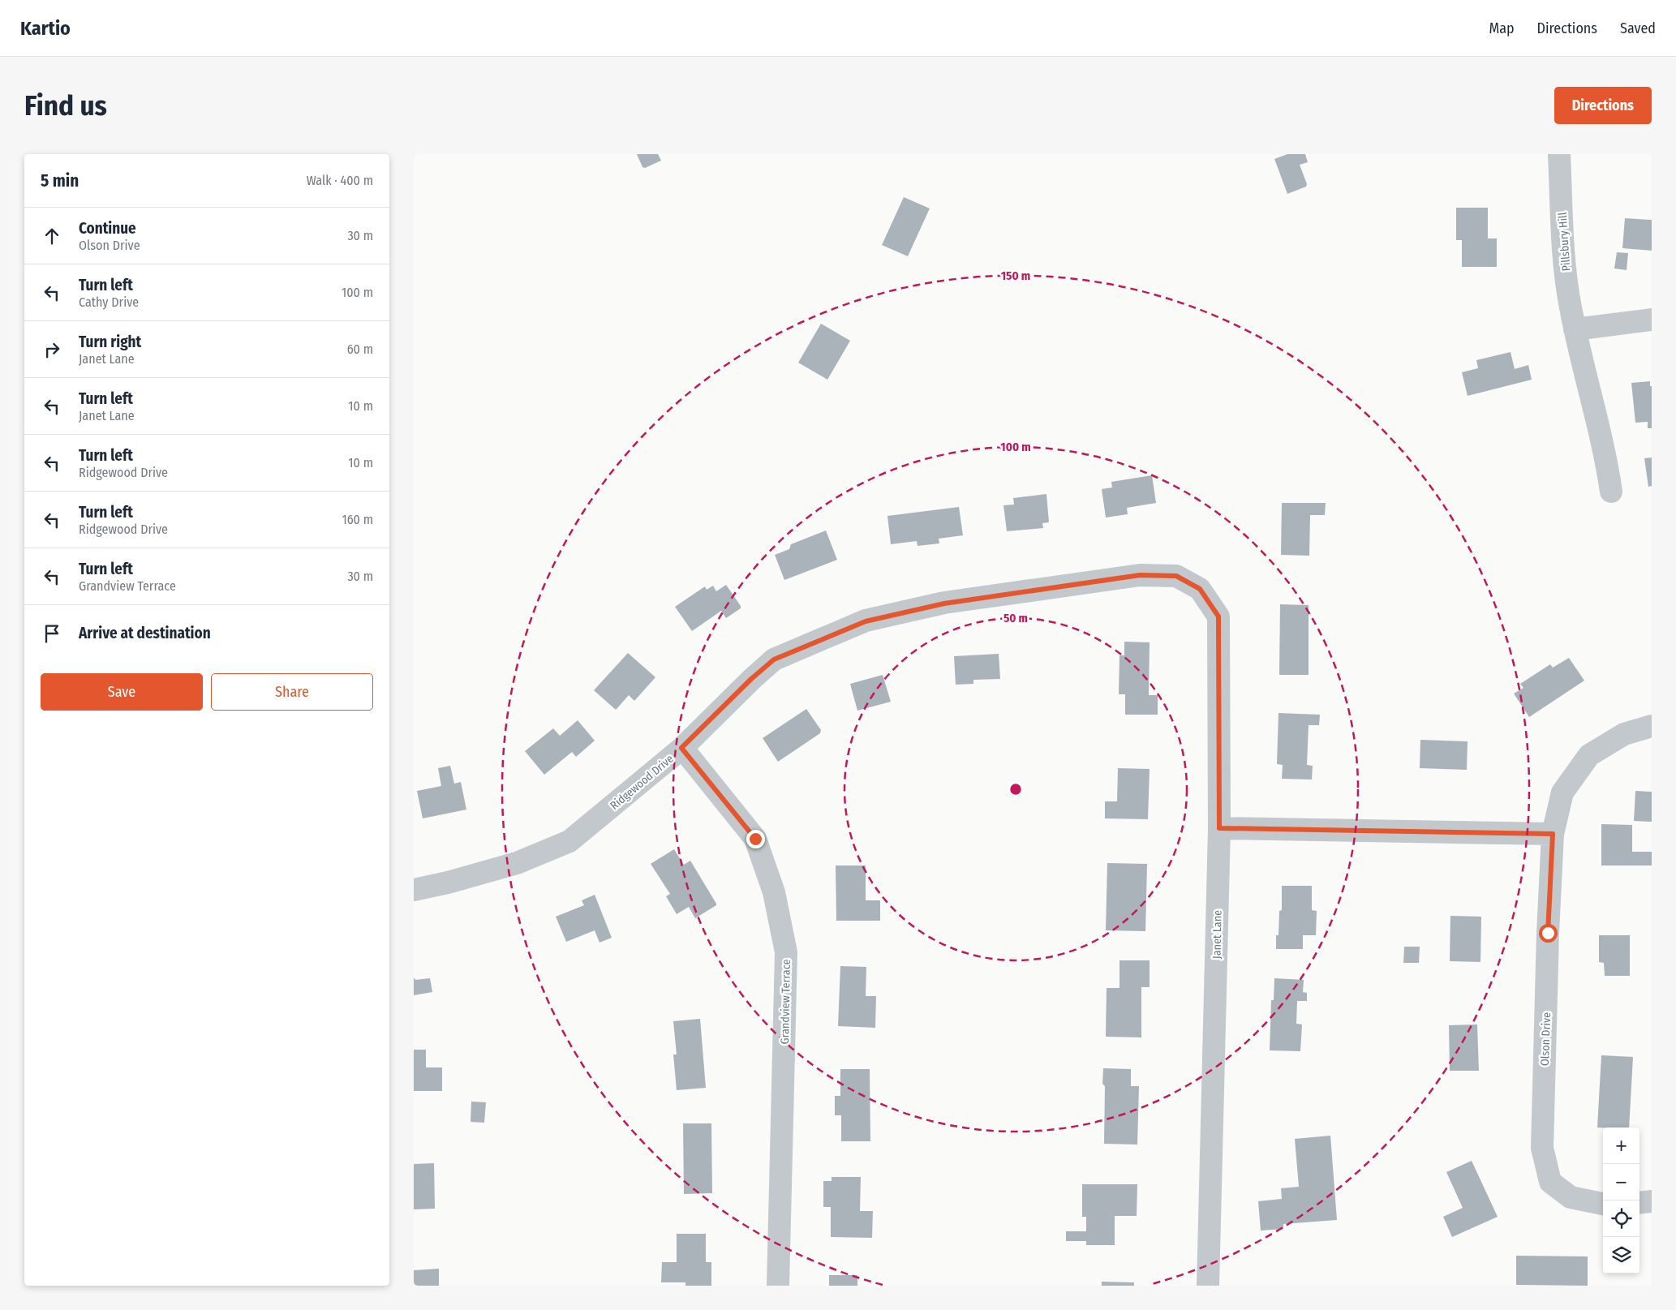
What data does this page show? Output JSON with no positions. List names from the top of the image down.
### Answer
{
  "streets": {
    "street": [
      "Pillsbury Hill",
      "Ridgewood Drive",
      "Janet Lane",
      "Grandview Terrace",
      "Olson Drive"
    ]
  },
  "crossings": [
    ["Ridgewood Drive", "Janet Lane"],
    ["Ridgewood Drive", "Grandview Terrace"]
  ],
  "page": {
    "header": "Kartio",
    "nav": ["Map", "Directions", "Saved"],
    "buttons": [
      "Directions",
      ["Save", "Share"]
    ],
    "title": "Find us",
    "heading": ["5 min", "Walk · 400 m"],
    "list": [
      ["Continue", "Olson Drive", "30 m"],
      ["Turn left", "Cathy Drive", "100 m"],
      ["Turn right", "Janet Lane", "60 m"],
      ["Turn left", "Janet Lane", "10 m"],
      ["Turn left", "Ridgewood Drive", "10 m"],
      ["Turn left", "Ridgewood Drive", "160 m"],
      ["Turn left", "Grandview Terrace", "30 m"],
      "Arrive at destination"
    ],
    "map_buttons": ["+", "−"]
  },
  "rings": ["150 m", "100 m", "50 m"]
}
